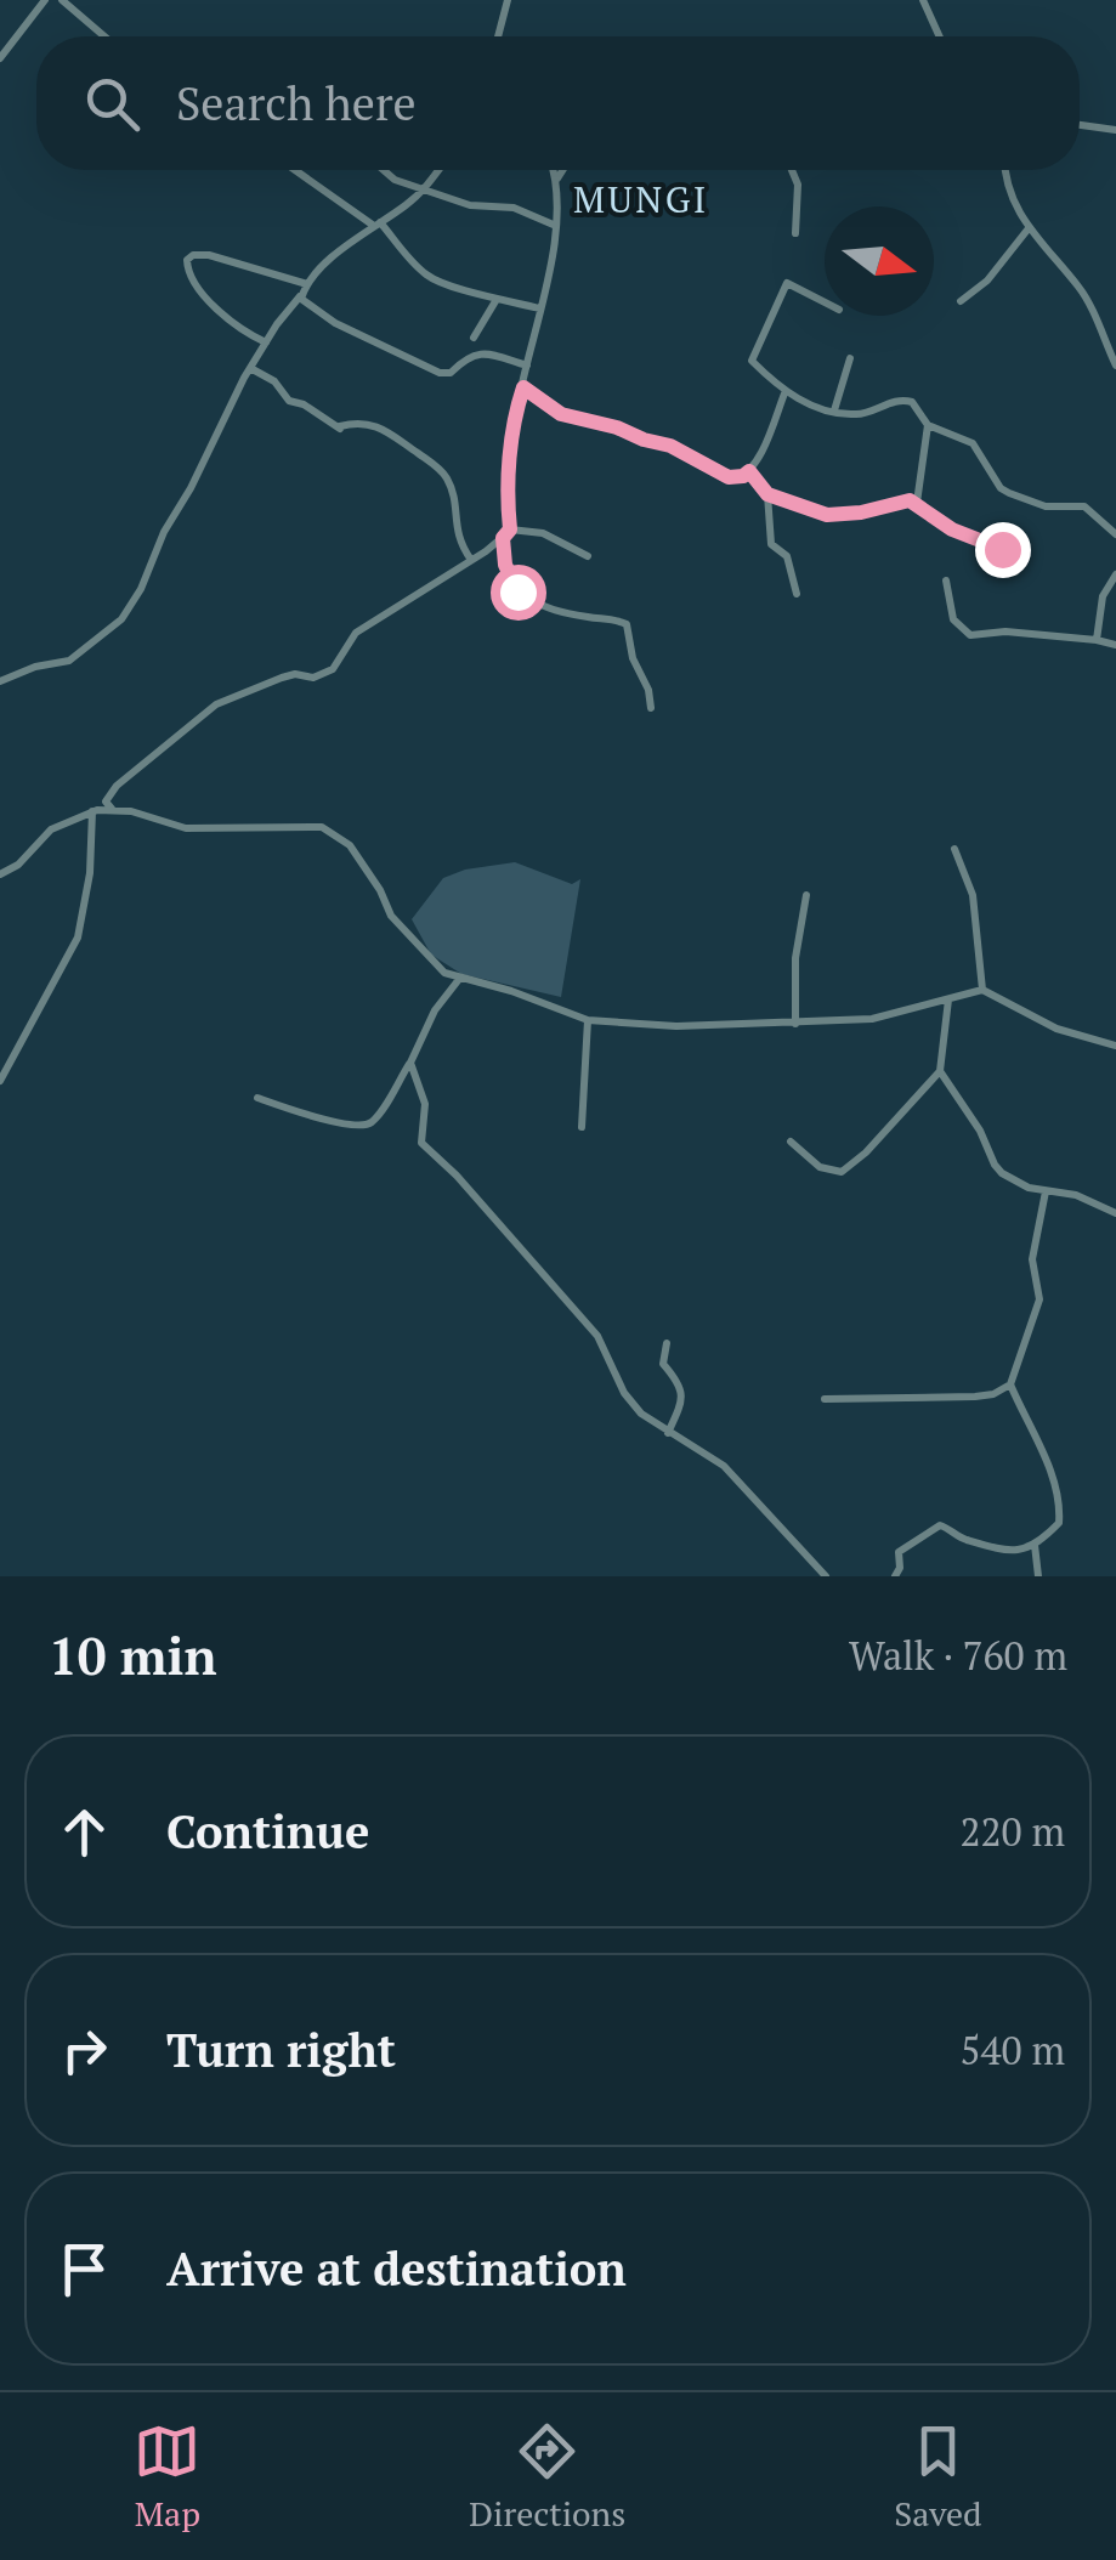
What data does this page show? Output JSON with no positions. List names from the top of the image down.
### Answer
{
  "districts": ["MUNGI"],
  "north": "right",
  "page": {
    "search": "Search here",
    "heading": ["10 min", "Walk · 760 m"],
    "list": [
      ["Continue", "220 m"],
      ["Turn right", "540 m"],
      "Arrive at destination"
    ],
    "nav": ["Map", "Directions", "Saved"]
  }
}
